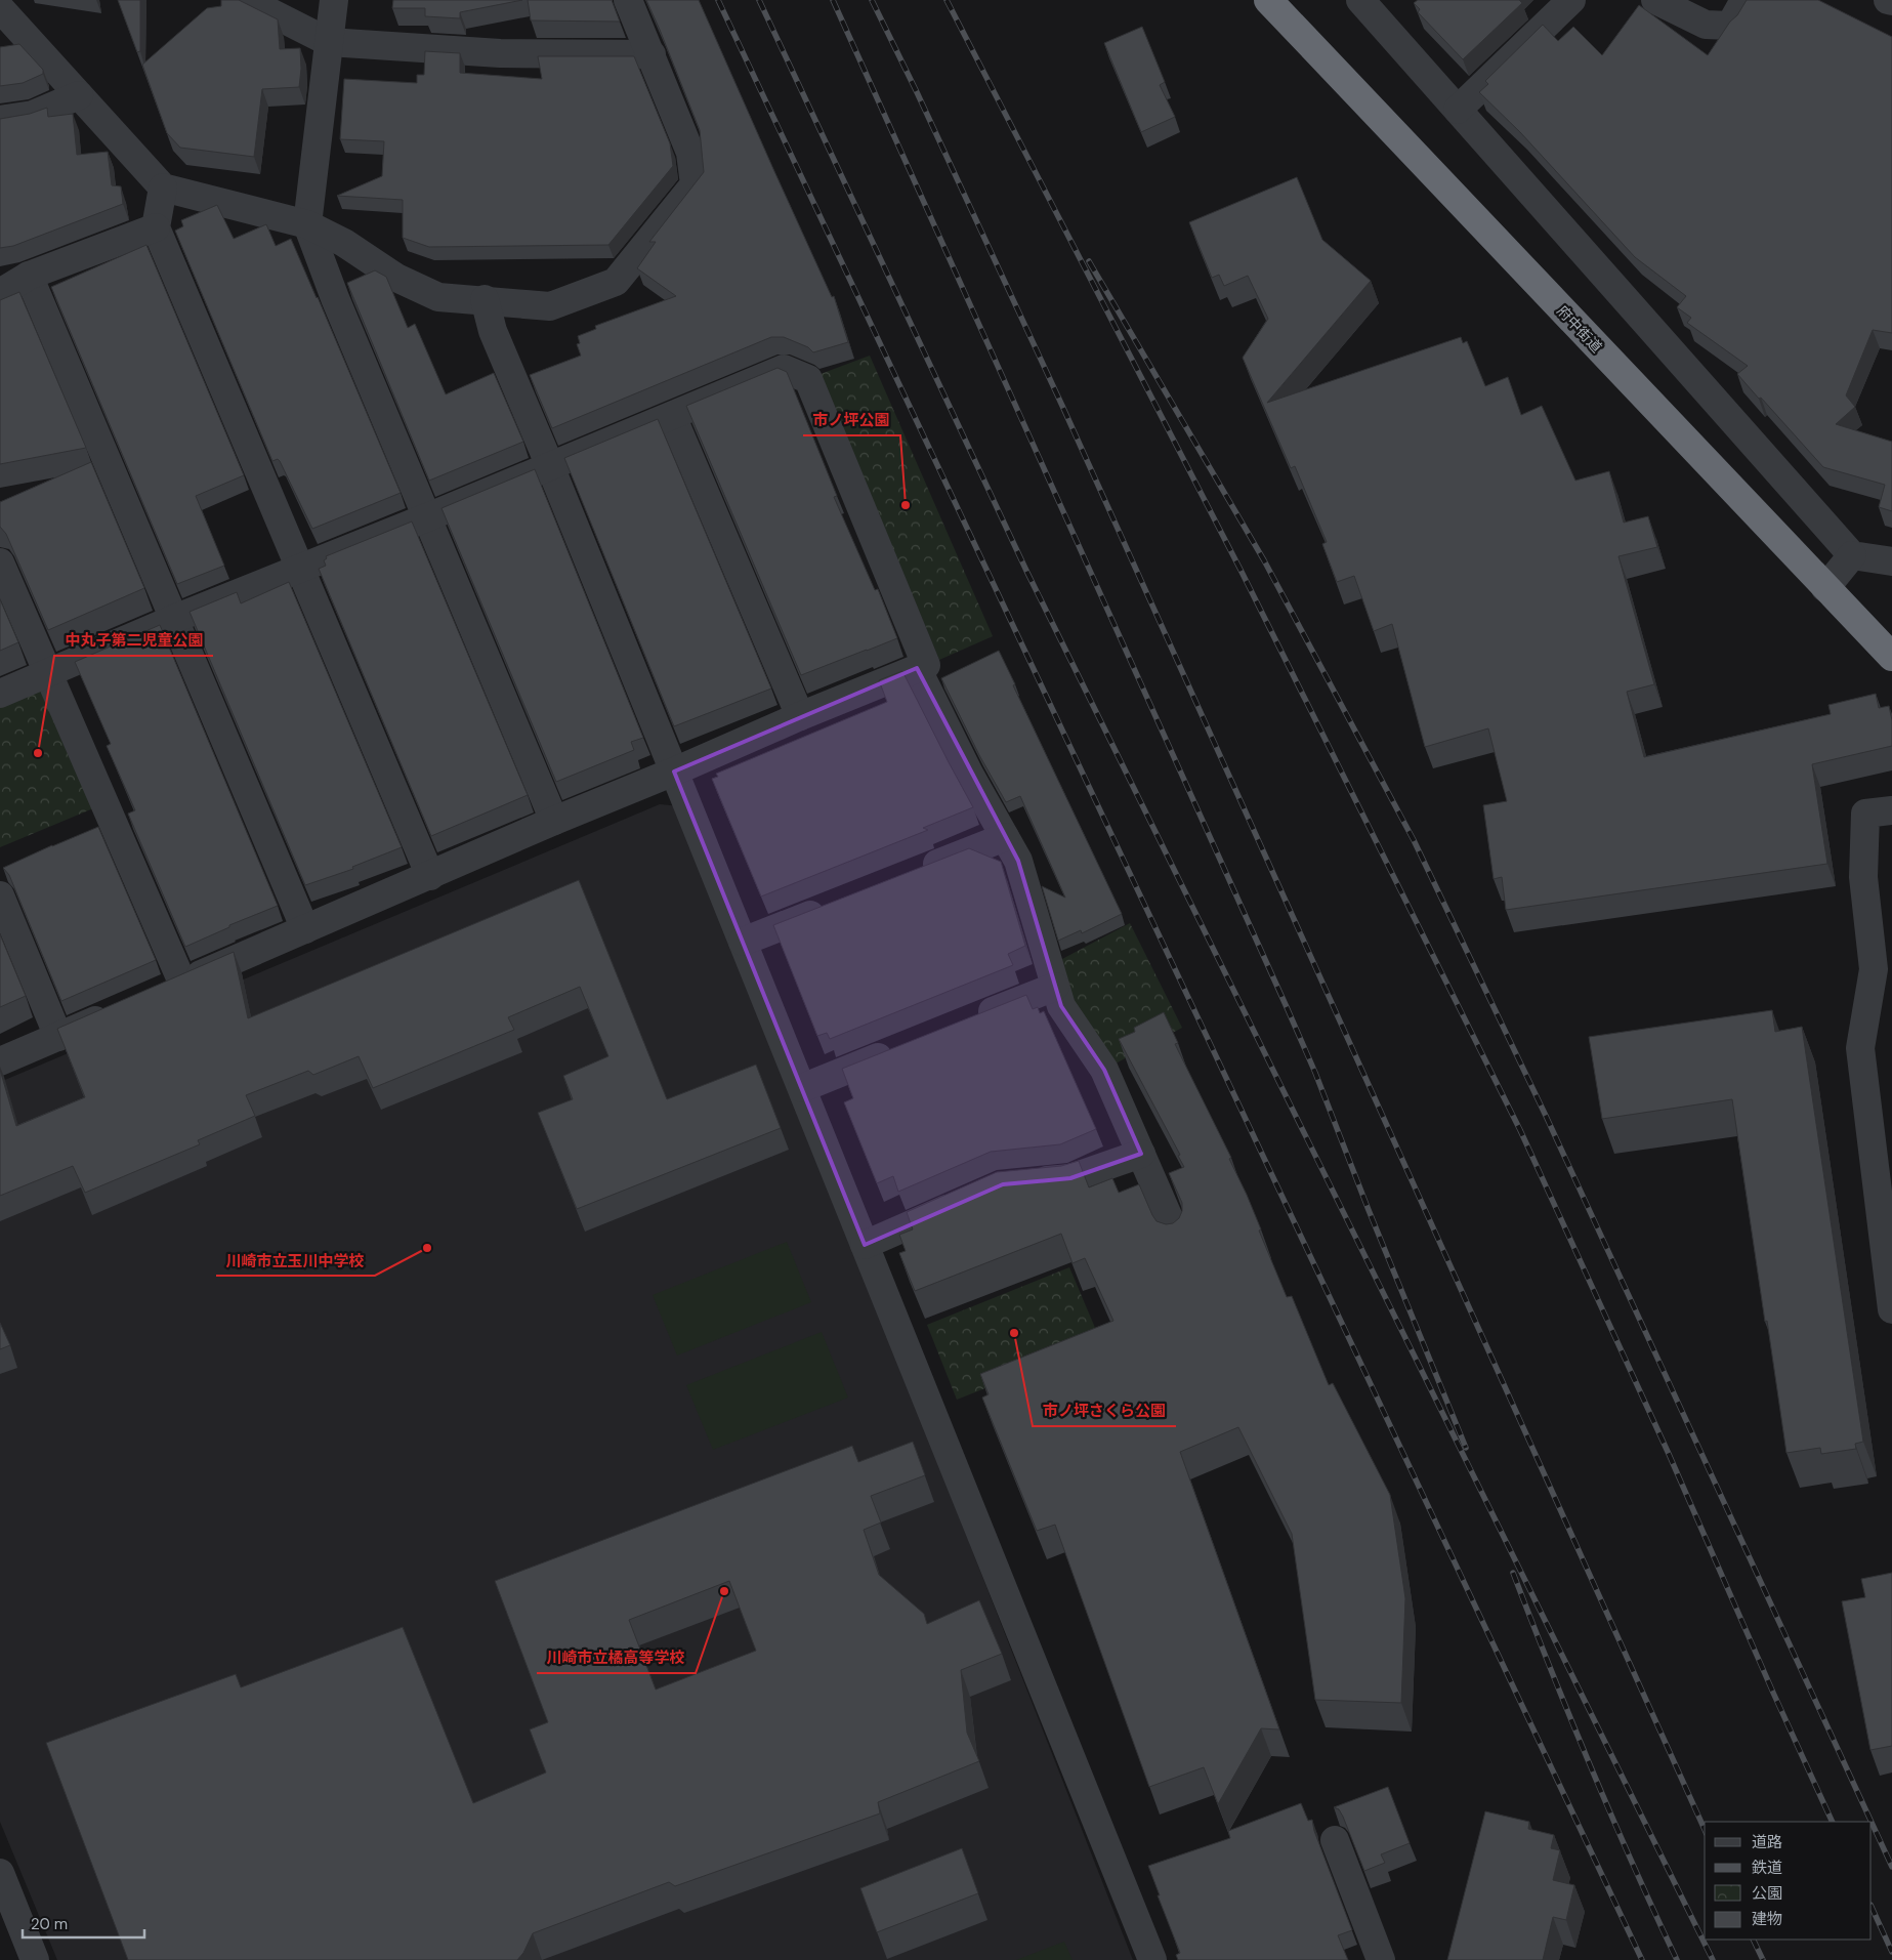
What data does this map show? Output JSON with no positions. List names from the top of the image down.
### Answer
{
  "streets": {
    "highway": ["府中街道"]
  },
  "places": [
    "市ノ坪公園",
    "中丸子第二児童公園",
    "川崎市立玉川中学校",
    "市ノ坪さくら公園",
    "川崎市立橘高等学校"
  ],
  "legend": [
    "道路",
    "鉄道",
    "公園",
    "建物"
  ],
  "scale_bar": "20 m"
}
